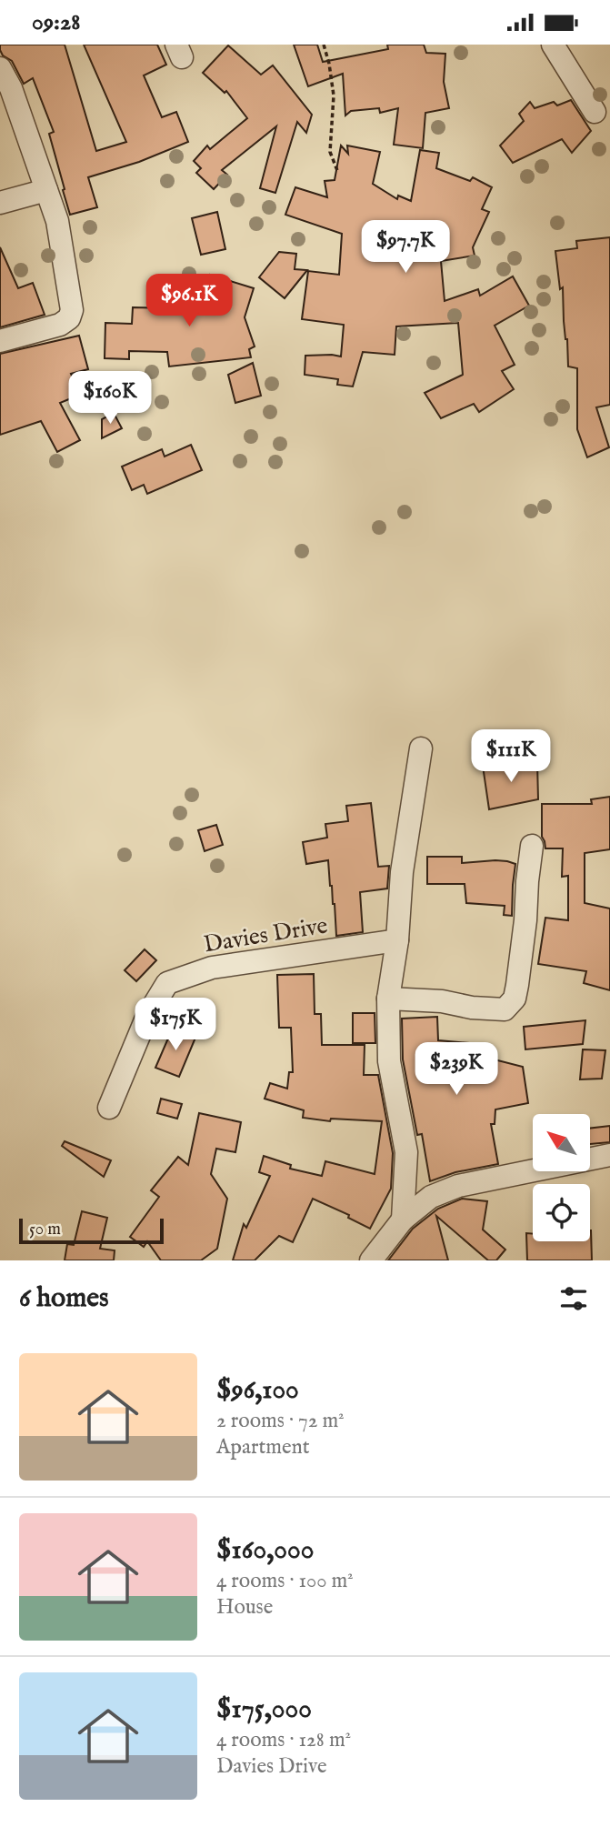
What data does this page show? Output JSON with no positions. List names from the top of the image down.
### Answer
{
  "streets": {
    "street": ["Davies Drive"]
  },
  "scale_bar": "50 m",
  "north": "top left",
  "page": {
    "status": "09:28",
    "price": [
      "$97.7K",
      "$96.1K",
      "$160K",
      "$111K",
      "$175K",
      "$239K"
    ],
    "scale": "50 m",
    "heading": "6 homes",
    "list": [
      {
        "name": "$96,100",
        "note": "2 rooms · 72 m² · Apartment"
      },
      {
        "name": "$160,000",
        "note": "4 rooms · 100 m² · House"
      },
      {
        "name": "$175,000",
        "note": "4 rooms · 128 m² · Davies Drive"
      }
    ]
  }
}
